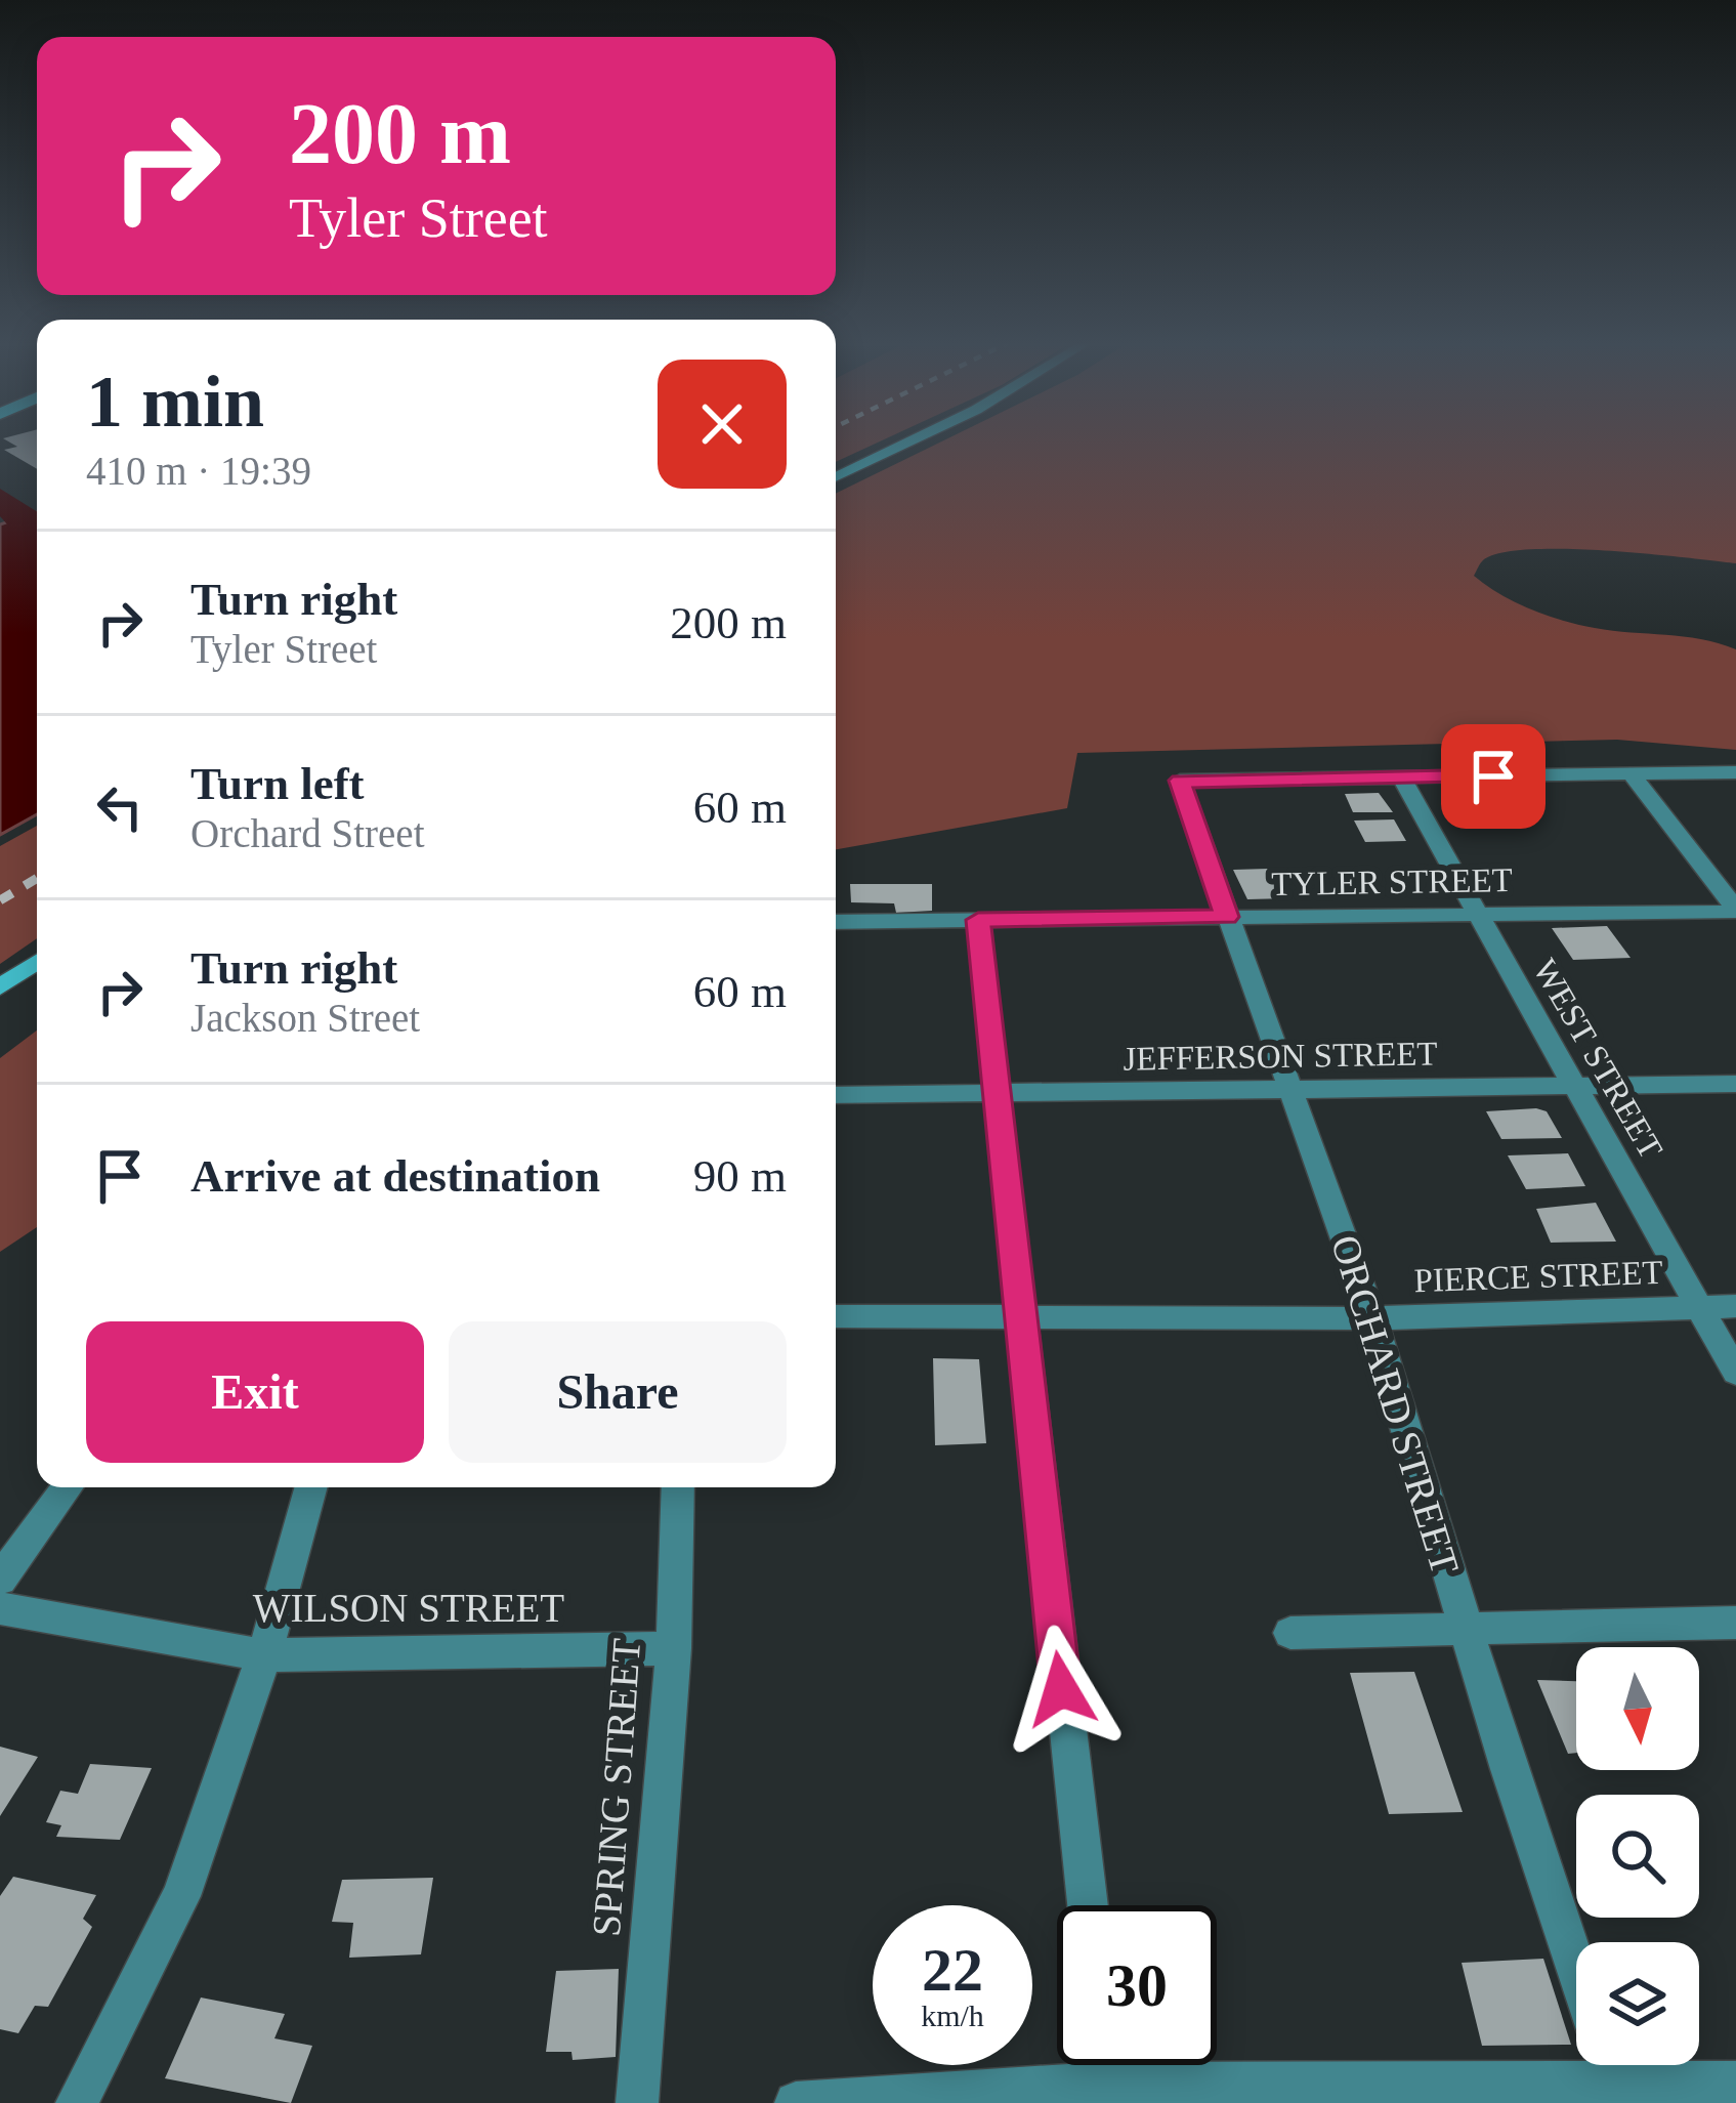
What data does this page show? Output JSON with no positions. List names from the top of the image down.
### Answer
{
  "streets": {
    "street": [
      "TYLER STREET",
      "JEFFERSON STREET",
      "WEST STREET",
      "PIERCE STREET",
      "ORCHARD STREET",
      "WILSON STREET",
      "SPRING STREET"
    ]
  },
  "crossings": [
    ["TYLER STREET", "WEST STREET"],
    ["TYLER STREET", "ORCHARD STREET"],
    ["JEFFERSON STREET", "WEST STREET"],
    ["JEFFERSON STREET", "ORCHARD STREET"],
    ["WEST STREET", "PIERCE STREET"],
    ["WEST STREET", "ORCHARD STREET"],
    ["PIERCE STREET", "ORCHARD STREET"],
    ["WILSON STREET", "SPRING STREET"]
  ],
  "north": "bottom",
  "page": {
    "turn": ["200 m", "Tyler Street"],
    "heading": ["1 min", "410 m · 19:39"],
    "list": [
      {
        "name": "Turn right",
        "note": "Tyler Street",
        "value": "200 m"
      },
      {
        "name": "Turn left",
        "note": "Orchard Street",
        "value": "60 m"
      },
      {
        "name": "Turn right",
        "note": "Jackson Street",
        "value": "60 m"
      },
      {
        "name": "Arrive at destination",
        "value": "90 m"
      }
    ],
    "buttons": ["Exit", "Share"],
    "speed": "22 km/h",
    "limit": "30"
  }
}
